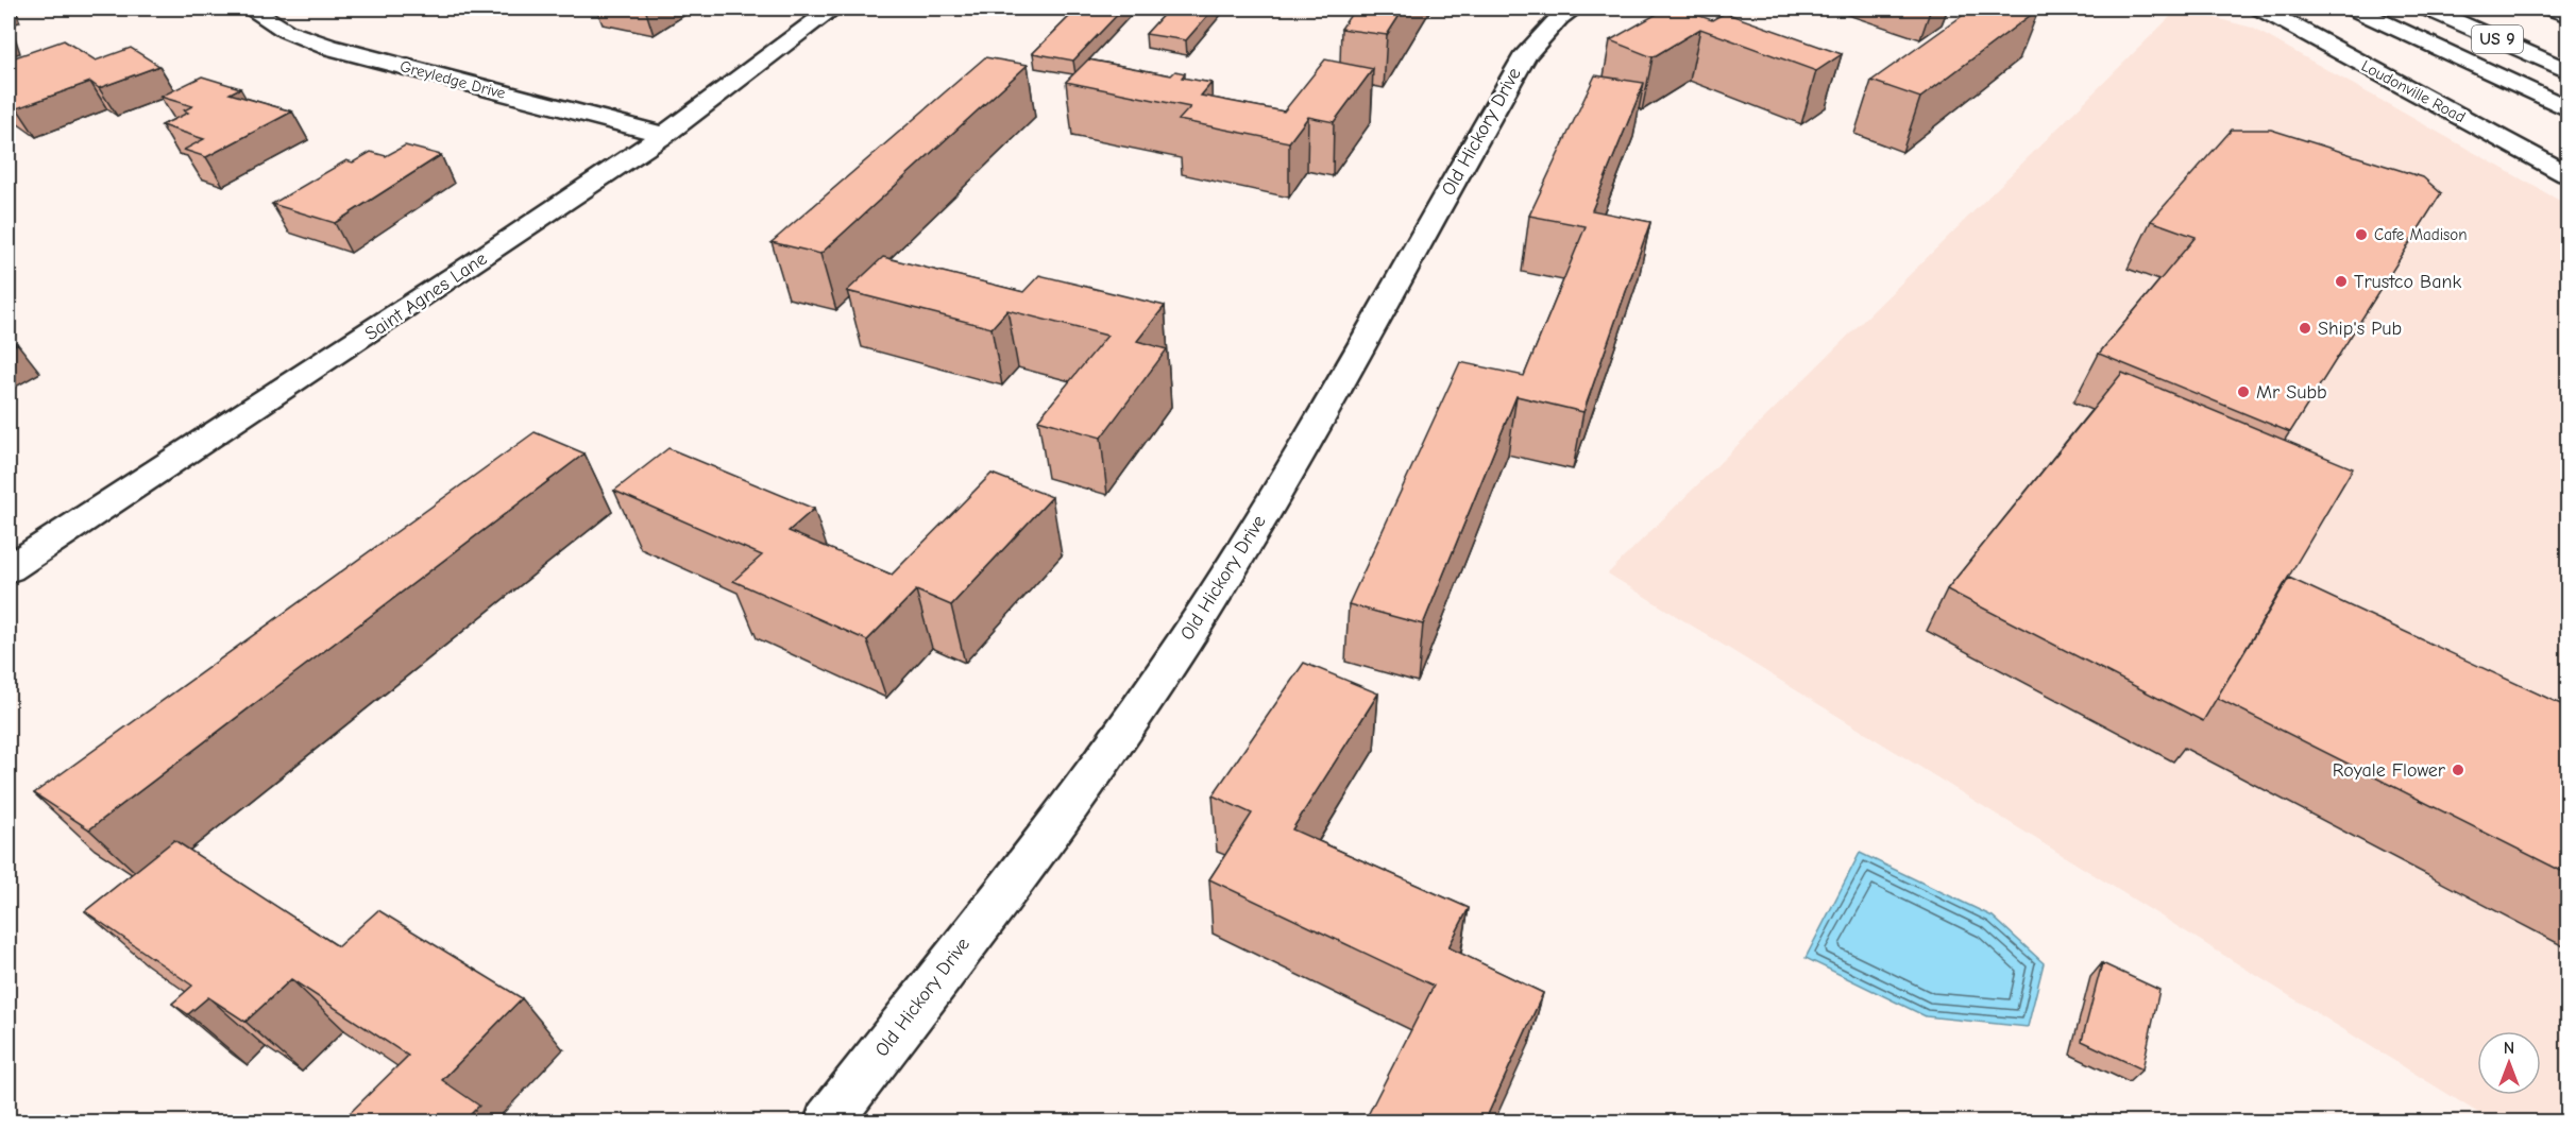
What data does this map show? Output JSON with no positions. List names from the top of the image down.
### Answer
{
  "streets": {
    "main road": [
      "US 9",
      "Greyledge Drive",
      "Loudonville Road",
      "Old Hickory Drive",
      "Saint Agnes Lane"
    ]
  },
  "crossings": [
    ["Greyledge Drive", "Saint Agnes Lane"]
  ],
  "places": [
    "Cafe Madison",
    "Trustco Bank",
    "Ship's Pub",
    "Mr Subb",
    "Royale Flower"
  ],
  "north": "top"
}
